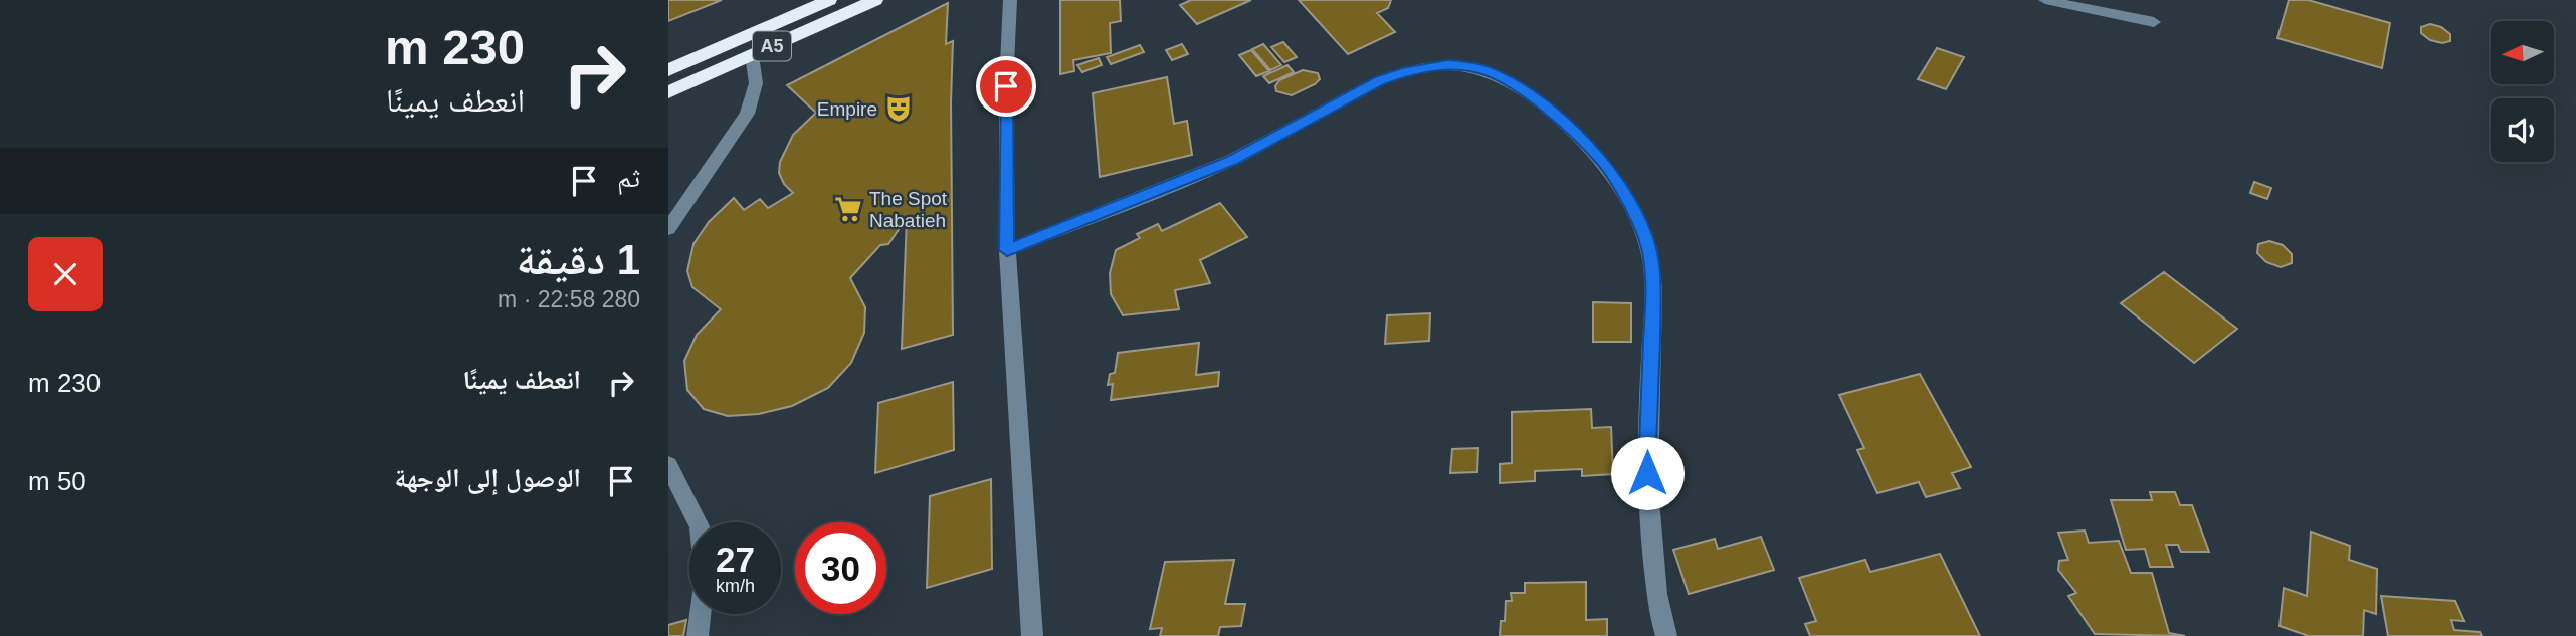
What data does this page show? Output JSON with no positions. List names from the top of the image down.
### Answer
{
  "streets": {
    "highway": ["A5"]
  },
  "places": {
    "theatre": ["Empire"],
    "supermarket": ["The Spot Nabatieh"]
  },
  "north": "left",
  "page": {
    "turn": ["230 m", "انعطف يمينًا"],
    "then": "ثم",
    "heading": ["1 دقيقة", "280 m · 22:58"],
    "list": [
      {
        "name": "انعطف يمينًا",
        "value": "230 m"
      },
      {
        "name": "الوصول إلى الوجهة",
        "value": "50 m"
      }
    ],
    "speed": "27 km/h",
    "limit": "30"
  }
}
